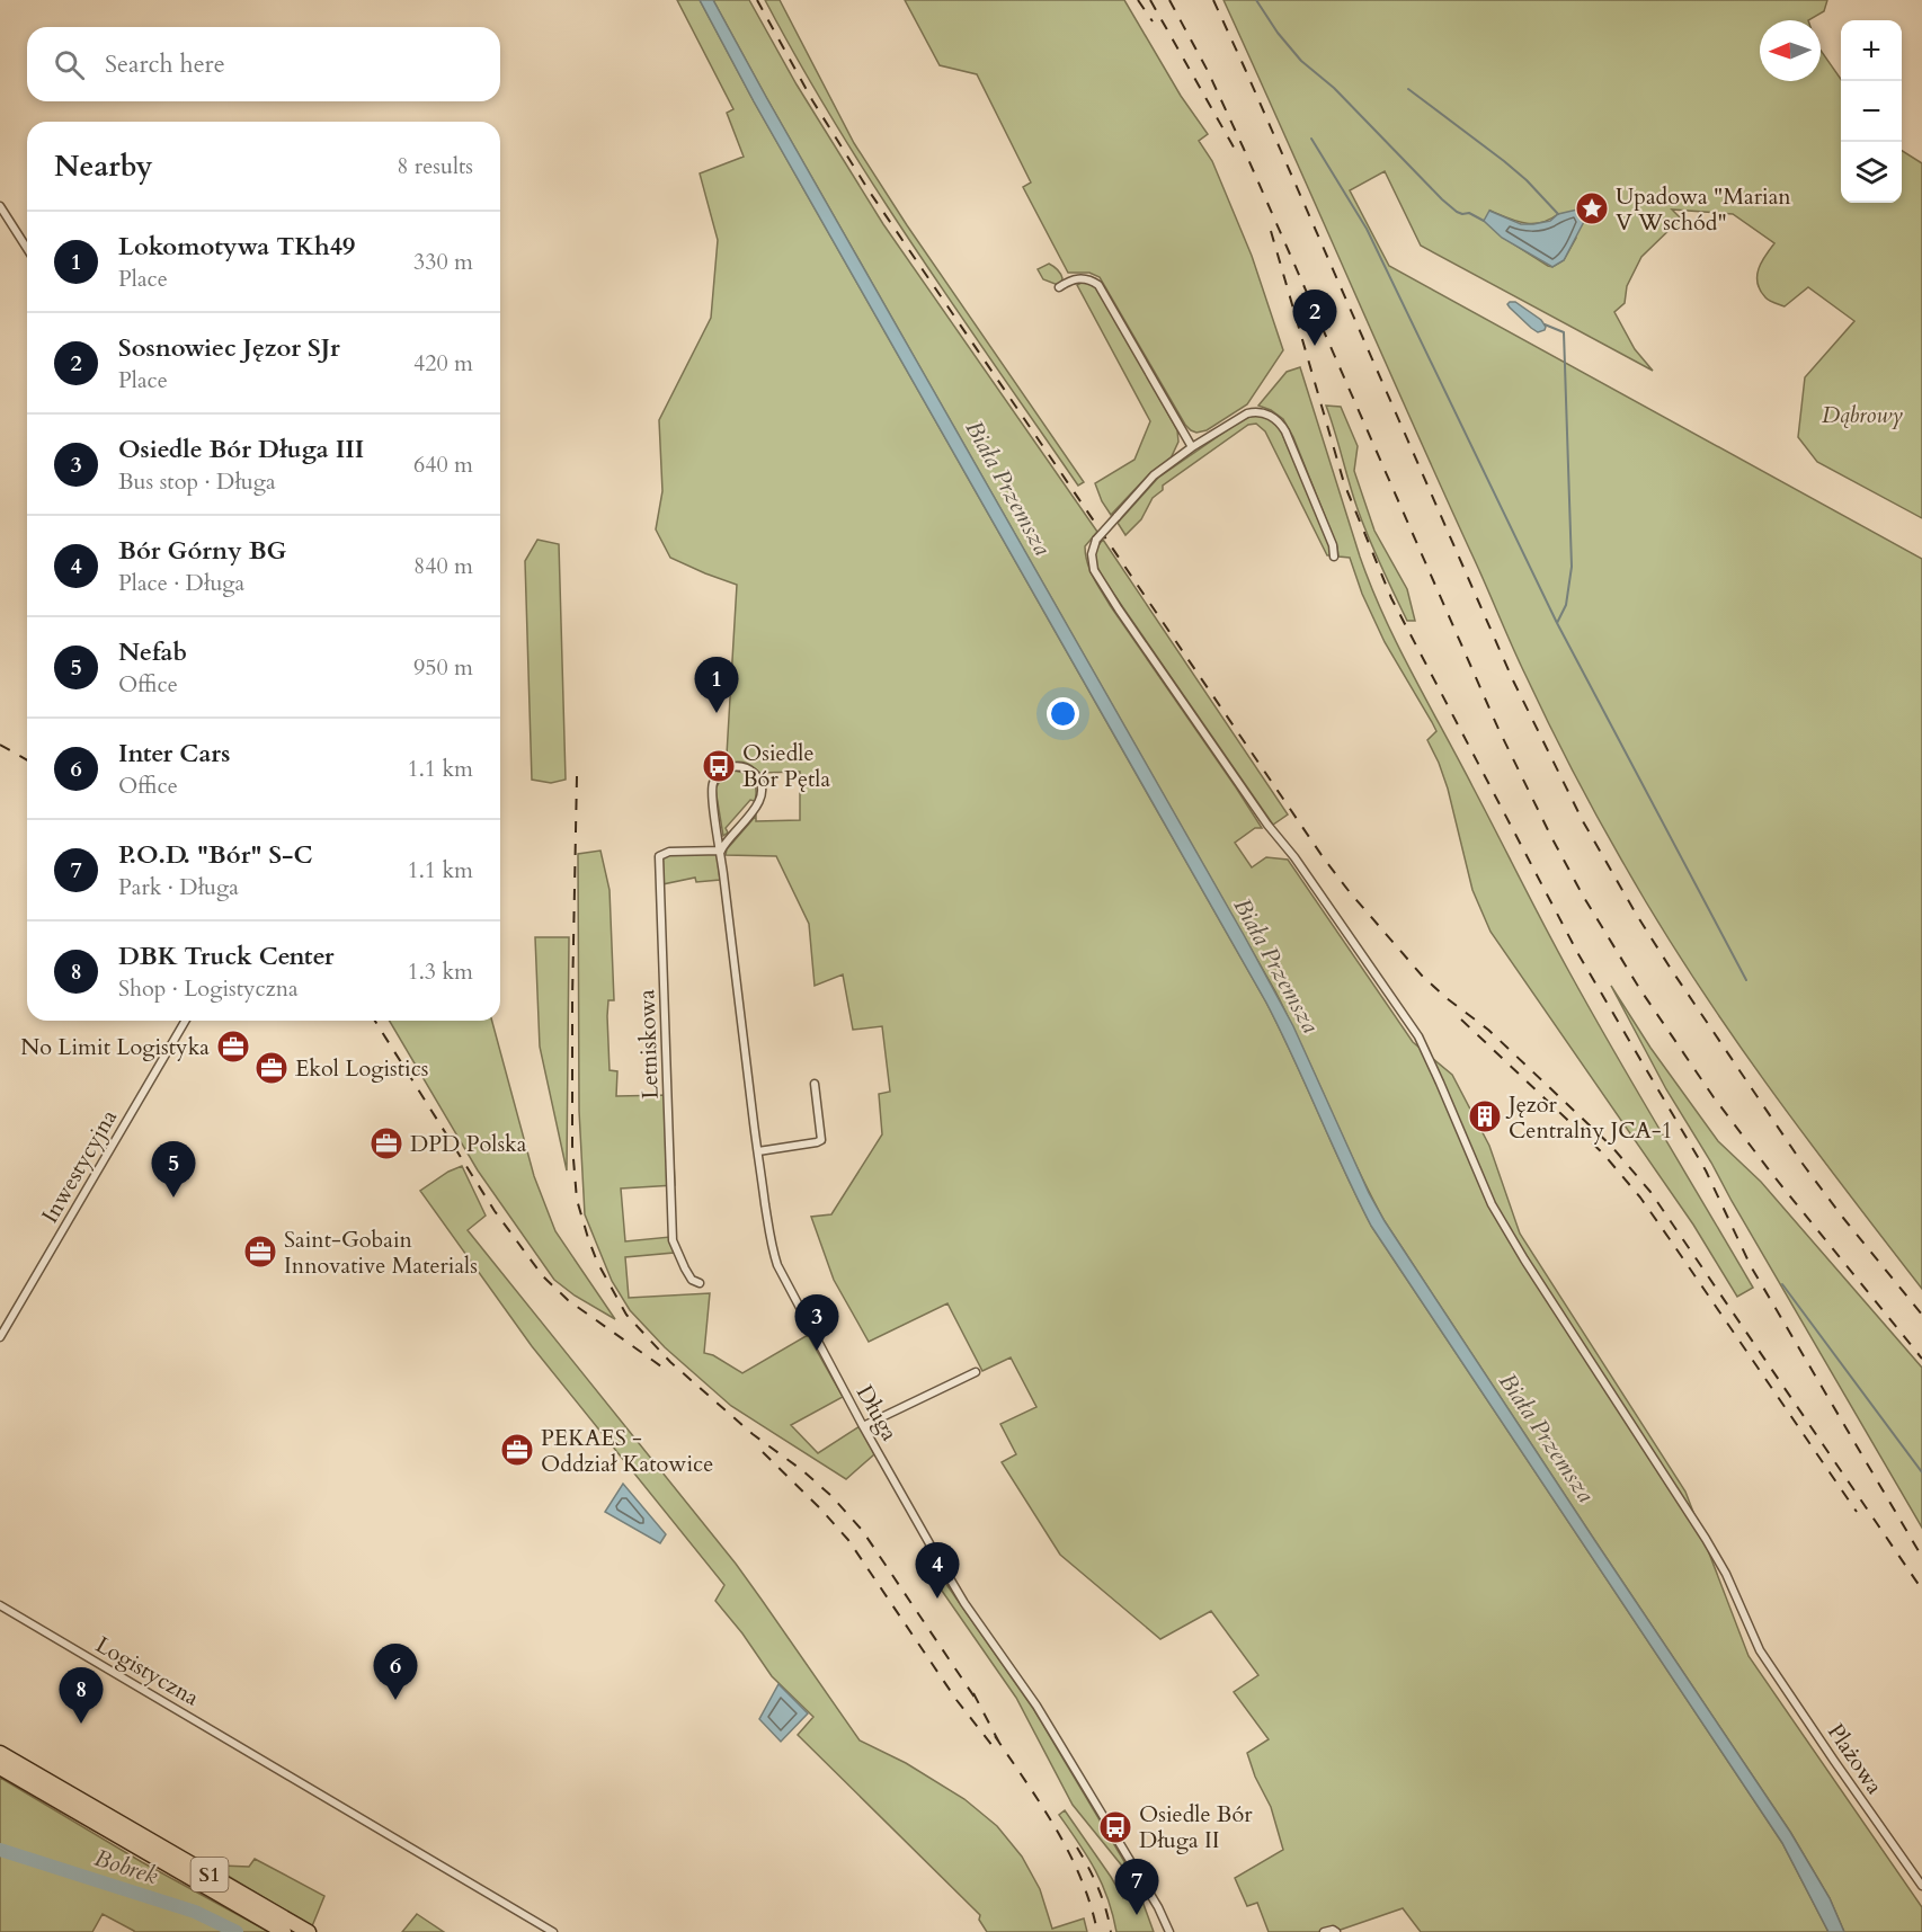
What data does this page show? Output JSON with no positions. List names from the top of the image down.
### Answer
{
  "streets": {
    "highway": ["S1"],
    "street": [
      "Letniskowa",
      "Inwestycyjna",
      "Długa",
      "Logistyczna",
      "Plażowa"
    ]
  },
  "crossings": [
    ["Letniskowa", "Długa"]
  ],
  "water": ["Biała Przemsza", "Bobrek"],
  "parks": ["Dąbrowy"],
  "places": {
    "place": ["Upadowa \"Marian V Wschód\""],
    "bus stop": ["Osiedle Bór Pętla", "Osiedle Bór Długa II"],
    "office": [
      "No Limit Logistyka",
      "Ekol Logistics",
      "DPD Polska",
      "Saint-Gobain Innovative Materials",
      "PEKAES - Oddział Katowice"
    ],
    "building": ["Jęzor Centralny JCA-1"]
  },
  "north": "left",
  "page": {
    "map_buttons": ["+", "−"],
    "search": "Search here",
    "heading": ["Nearby", "8 results"],
    "list": [
      {
        "mark": "1",
        "name": "Lokomotywa TKh49",
        "note": "Place",
        "value": "330 m"
      },
      {
        "mark": "2",
        "name": "Sosnowiec Jęzor SJr",
        "note": "Place",
        "value": "420 m"
      },
      {
        "mark": "3",
        "name": "Osiedle Bór Długa III",
        "note": "Bus stop · Długa",
        "value": "640 m"
      },
      {
        "mark": "4",
        "name": "Bór Górny BG",
        "note": "Place · Długa",
        "value": "840 m"
      },
      {
        "mark": "5",
        "name": "Nefab",
        "note": "Office",
        "value": "950 m"
      },
      {
        "mark": "6",
        "name": "Inter Cars",
        "note": "Office",
        "value": "1.1 km"
      },
      {
        "mark": "7",
        "name": "P.O.D. \"Bór\" S-C",
        "note": "Park · Długa",
        "value": "1.1 km"
      },
      {
        "mark": "8",
        "name": "DBK Truck Center",
        "note": "Shop · Logistyczna",
        "value": "1.3 km"
      }
    ],
    "pins": [
      "2",
      "1",
      "5",
      "3",
      "4",
      "6",
      "8",
      "7"
    ]
  }
}
